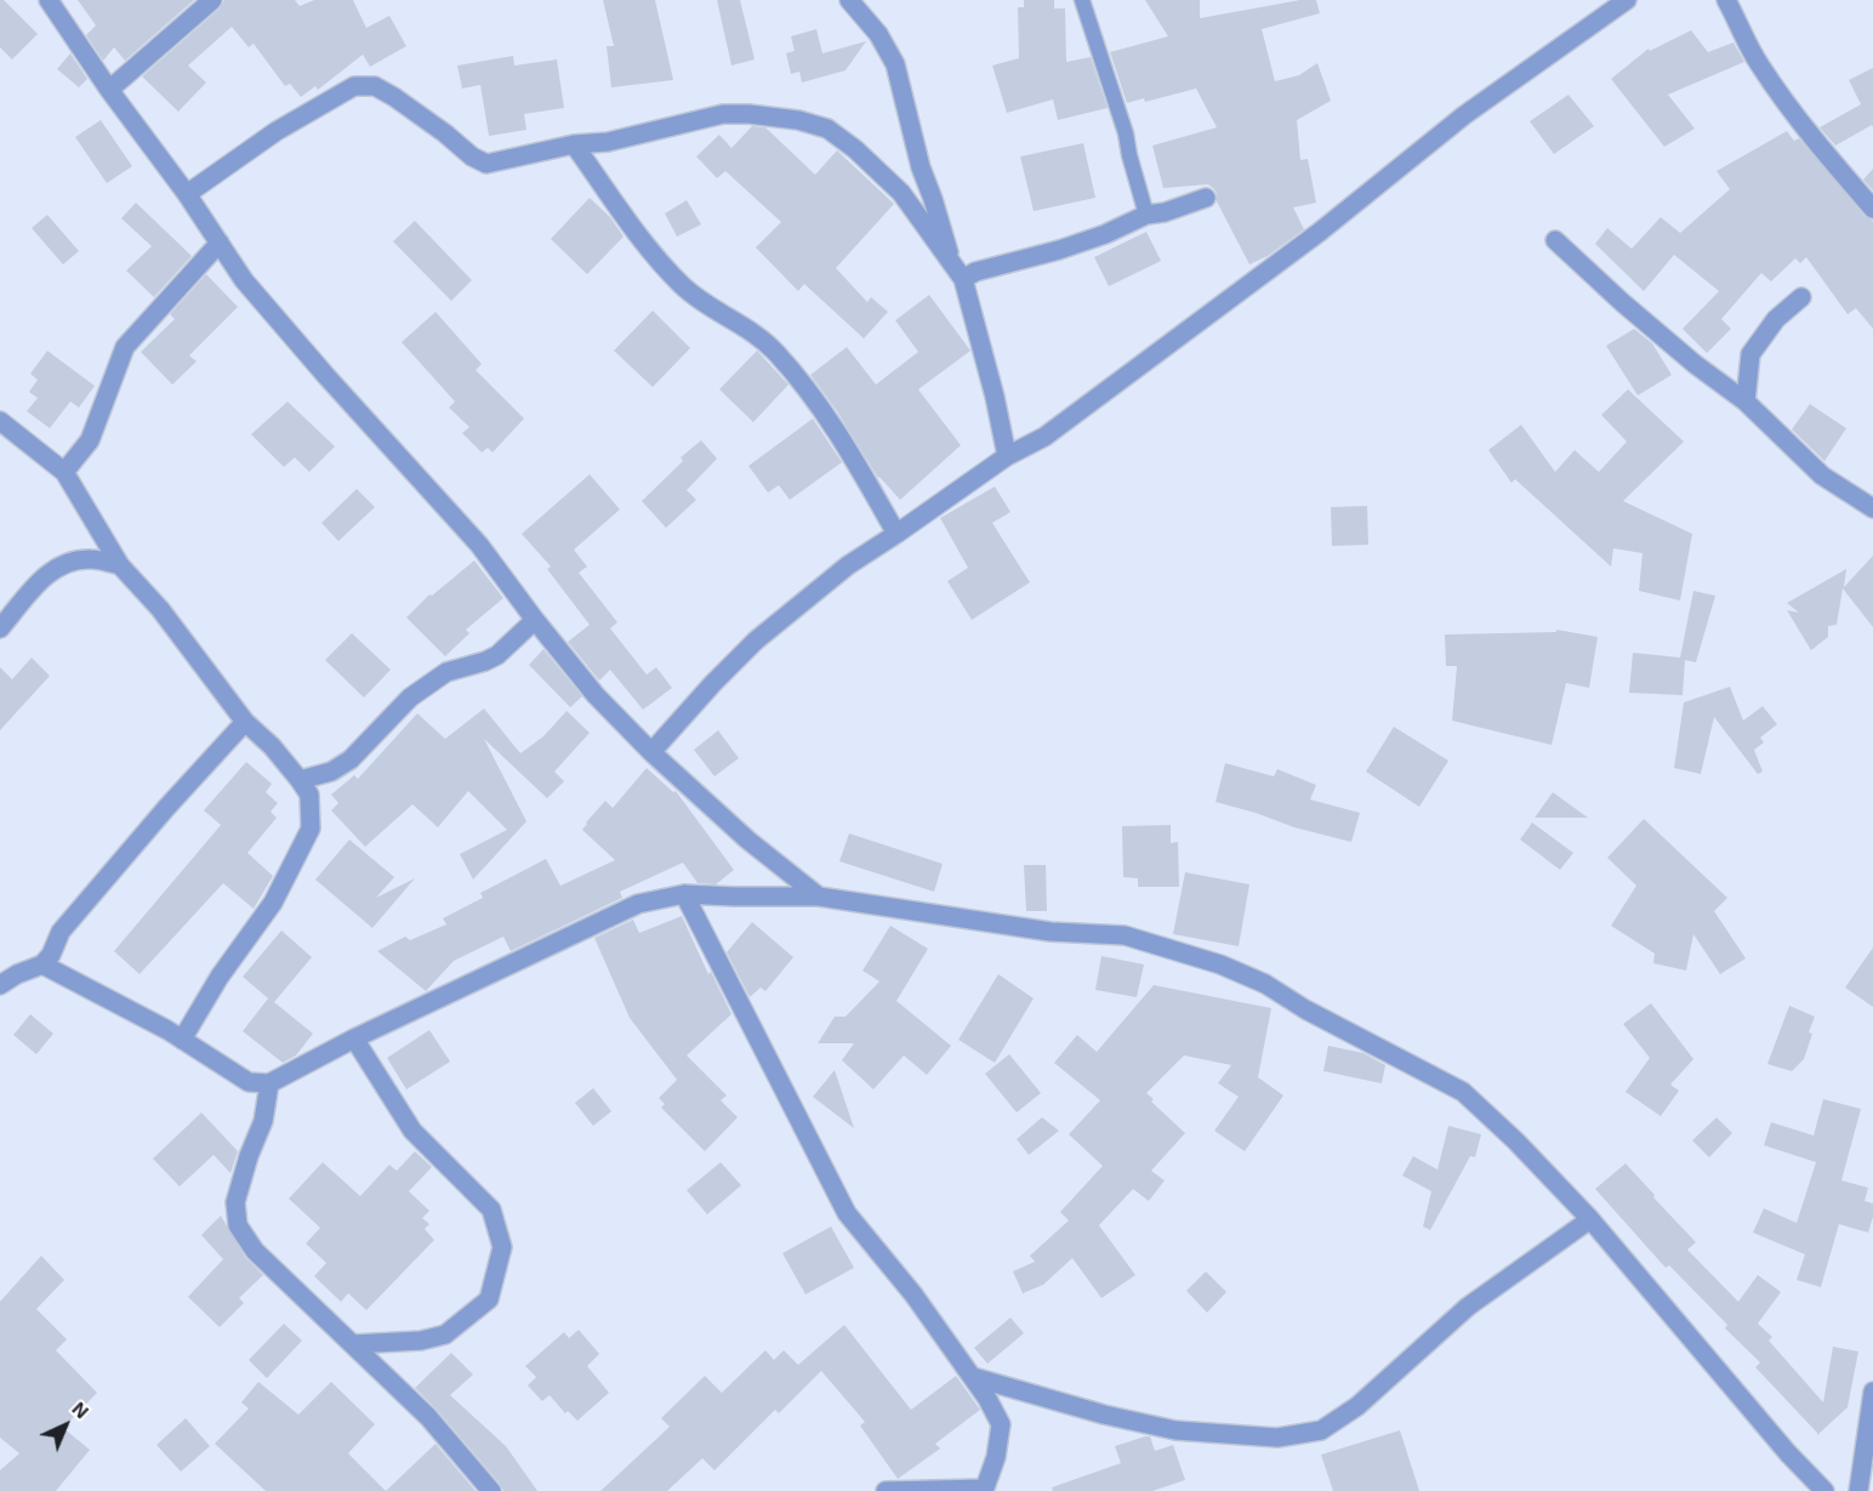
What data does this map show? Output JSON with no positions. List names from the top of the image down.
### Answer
{
  "north": "top right"
}
